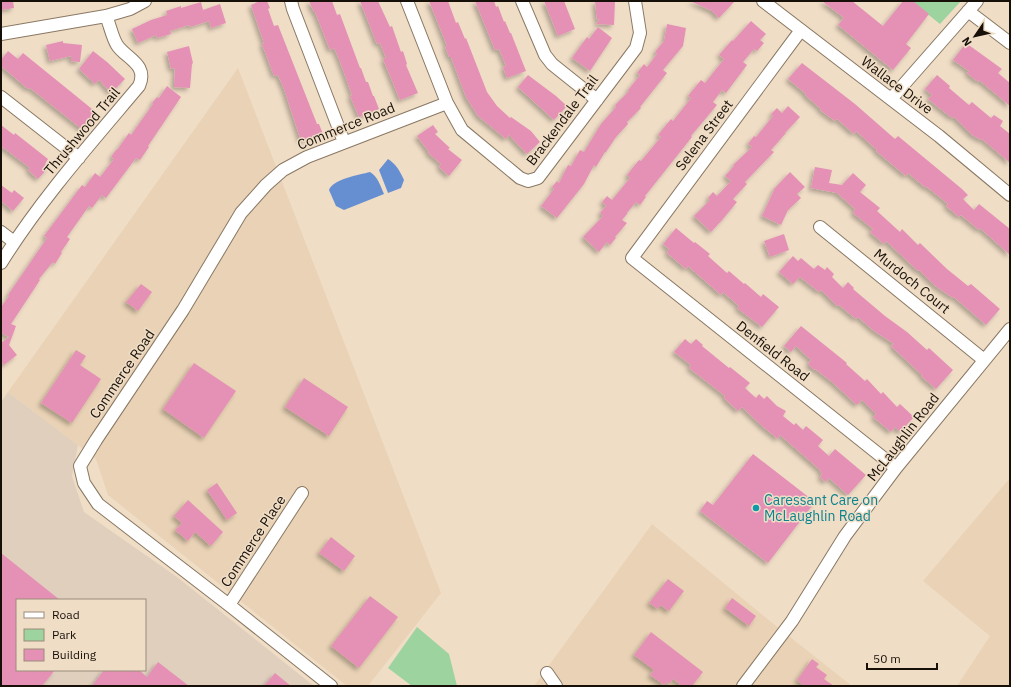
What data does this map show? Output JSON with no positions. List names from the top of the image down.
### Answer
{
  "streets": {
    "street": [
      "Wallace Drive",
      "Brackendale Trail",
      "Commerce Road",
      "Thrushwood Trail",
      "Selena Street",
      "Murdoch Court",
      "Denfield Road",
      "McLaughlin Road",
      "Commerce Place"
    ]
  },
  "crossings": [
    ["Wallace Drive", "Selena Street"],
    ["Brackendale Trail", "Commerce Road"],
    ["Commerce Road", "Commerce Place"],
    ["Selena Street", "Denfield Road"],
    ["Murdoch Court", "McLaughlin Road"],
    ["Denfield Road", "McLaughlin Road"]
  ],
  "places": ["Caressant Care on McLaughlin Road"],
  "legend": ["Road", "Park", "Building"],
  "scale_bar": "50 m",
  "north": "bottom left"
}
